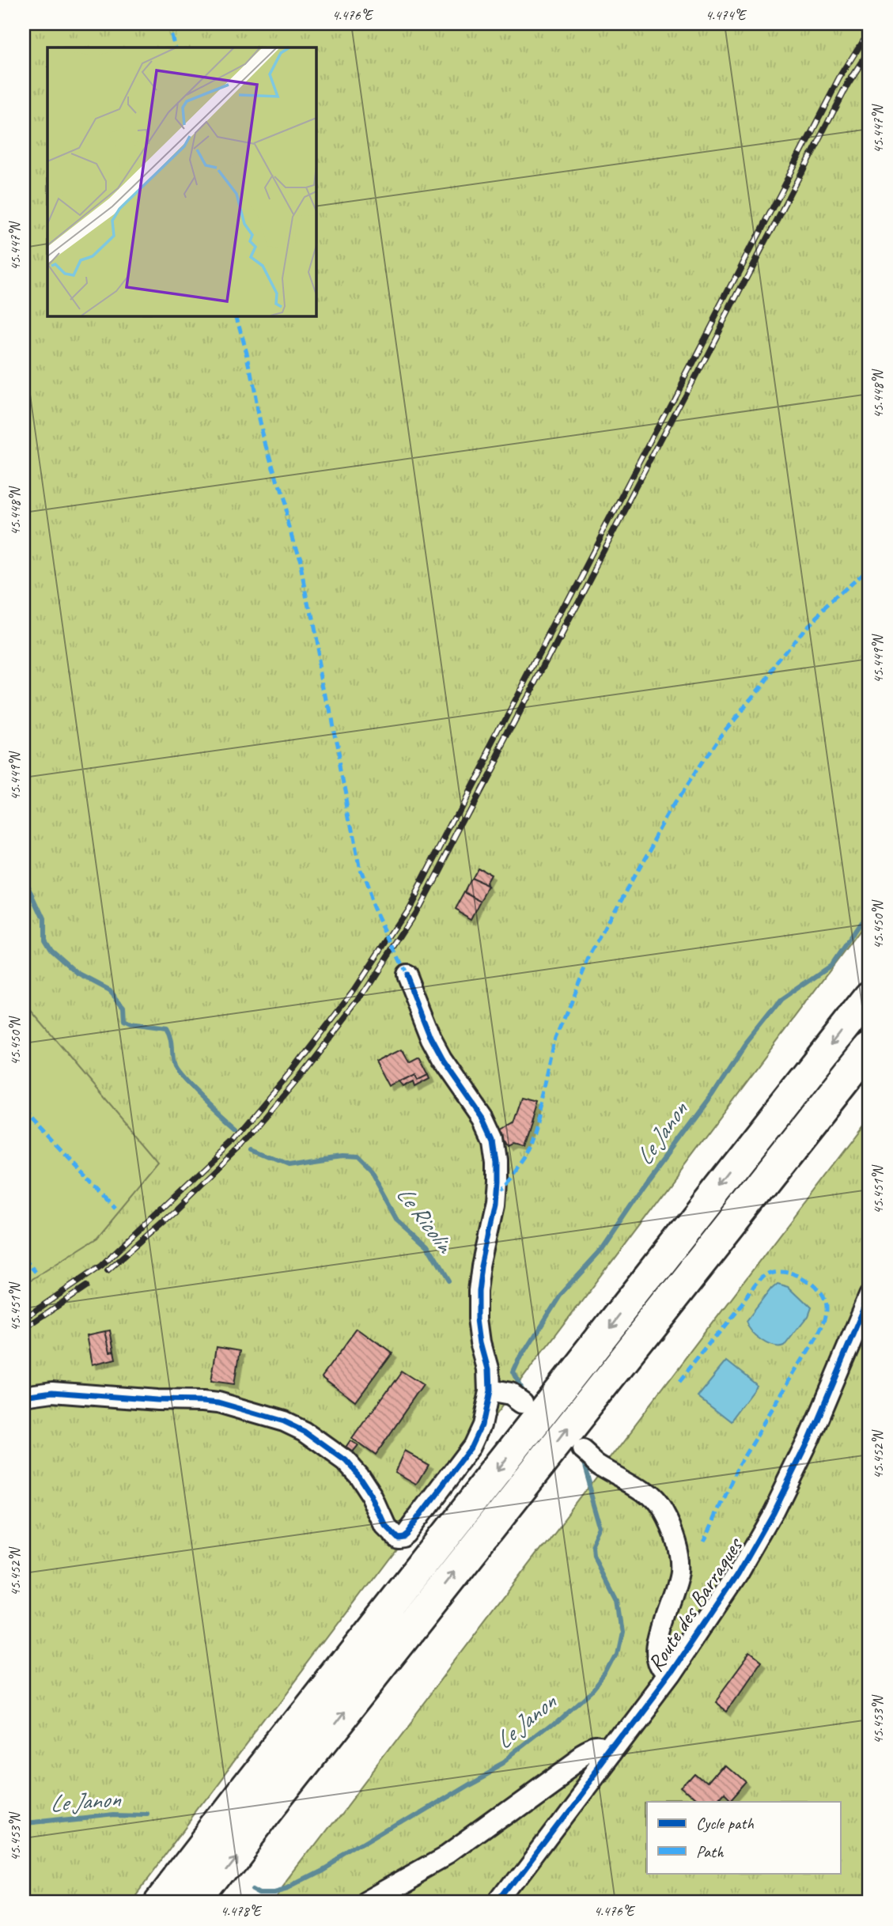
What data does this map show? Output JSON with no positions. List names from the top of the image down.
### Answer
{
  "streets": {
    "street": ["Route des Barraques"]
  },
  "water": ["Le Janon", "Le Ricolin"],
  "legend": ["Cycle path", "Path"],
  "coordinates": [
    "4.476°E",
    "4.474°E",
    "45.447°N",
    "45.448°N",
    "45.449°N",
    "45.450°N",
    "45.451°N",
    "45.452°N",
    "45.453°N",
    "4.478°E"
  ]
}
